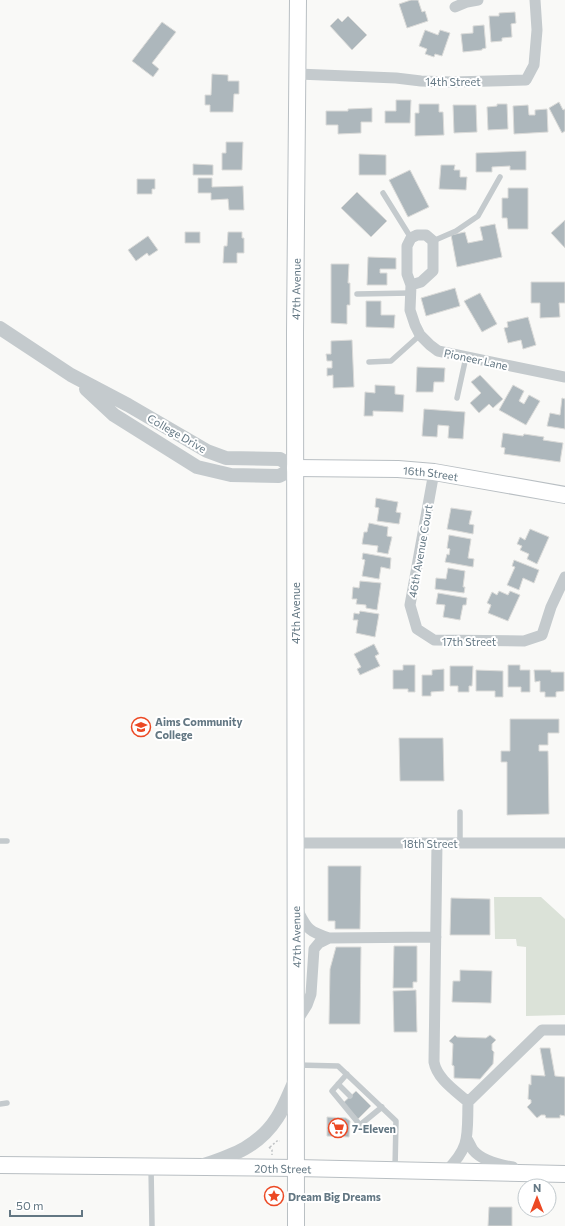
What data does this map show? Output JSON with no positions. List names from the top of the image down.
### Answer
{
  "streets": {
    "main road": ["47th Avenue", "16th Street", "20th Street"],
    "street": [
      "14th Street",
      "Pioneer Lane",
      "College Drive",
      "46th Avenue Court",
      "17th Street",
      "18th Street"
    ]
  },
  "crossings": [
    ["14th Street", "47th Avenue"],
    ["47th Avenue", "College Drive"],
    ["47th Avenue", "16th Street"],
    ["47th Avenue", "18th Street"],
    ["47th Avenue", "20th Street"],
    ["College Drive", "16th Street"],
    ["16th Street", "46th Avenue Court"],
    ["46th Avenue Court", "17th Street"]
  ],
  "places": {
    "school or university": ["Aims Community College"],
    "supermarket": ["7-Eleven"],
    "place": ["Dream Big Dreams"]
  },
  "scale_bar": "50 m",
  "north": "top"
}
